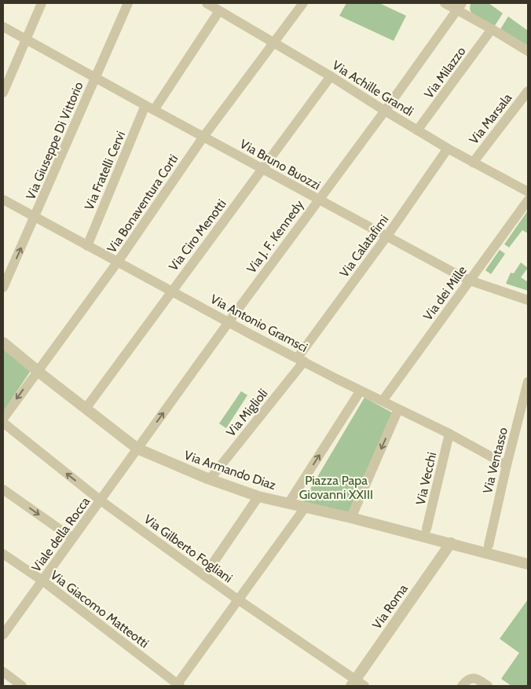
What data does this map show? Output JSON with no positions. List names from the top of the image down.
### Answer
{
  "streets": {
    "street": [
      "Via Milazzo",
      "Via Achille Grandi",
      "Via Marsala",
      "Via Giuseppe Di Vittorio",
      "Via Bruno Buozzi",
      "Via Fratelli Cervi",
      "Via Bonaventura Corti",
      "Via Ciro Menotti",
      "Via J. F. Kennedy",
      "Via Calatafimi",
      "Via dei Mille",
      "Via Antonio Gramsci",
      "Via Miglioli",
      "Via Ventasso",
      "Via Armando Diaz",
      "Via Vecchi",
      "Viale della Rocca",
      "Via Gilberto Fogliani",
      "Via Roma",
      "Via Giacomo Matteotti"
    ]
  },
  "crossings": [
    ["Via Milazzo", "Via Achille Grandi"],
    ["Via Achille Grandi", "Via Marsala"],
    ["Via Achille Grandi", "Via Fratelli Cervi"],
    ["Via Achille Grandi", "Via Bonaventura Corti"],
    ["Via Achille Grandi", "Via Ciro Menotti"],
    ["Via Achille Grandi", "Via J. F. Kennedy"],
    ["Via Achille Grandi", "Via Calatafimi"],
    ["Via Giuseppe Di Vittorio", "Via Bruno Buozzi"],
    ["Via Giuseppe Di Vittorio", "Via Antonio Gramsci"],
    ["Via Bruno Buozzi", "Via Fratelli Cervi"],
    ["Via Bruno Buozzi", "Via Bonaventura Corti"],
    ["Via Bruno Buozzi", "Via Ciro Menotti"],
    ["Via Bruno Buozzi", "Via J. F. Kennedy"],
    ["Via Bruno Buozzi", "Via Calatafimi"],
    ["Via Bruno Buozzi", "Via dei Mille"],
    ["Via Fratelli Cervi", "Via Antonio Gramsci"],
    ["Via Bonaventura Corti", "Via Antonio Gramsci"],
    ["Via Bonaventura Corti", "Via Armando Diaz"],
    ["Via Ciro Menotti", "Via Antonio Gramsci"],
    ["Via Ciro Menotti", "Via Armando Diaz"],
    ["Via J. F. Kennedy", "Via Antonio Gramsci"],
    ["Via J. F. Kennedy", "Via Armando Diaz"],
    ["Via J. F. Kennedy", "Viale della Rocca"],
    ["Via Calatafimi", "Via Antonio Gramsci"],
    ["Via Calatafimi", "Via Miglioli"],
    ["Via dei Mille", "Via Antonio Gramsci"],
    ["Via Antonio Gramsci", "Via Miglioli"],
    ["Via Antonio Gramsci", "Via Ventasso"],
    ["Via Antonio Gramsci", "Via Vecchi"],
    ["Via Miglioli", "Via Armando Diaz"],
    ["Via Armando Diaz", "Viale della Rocca"],
    ["Via Armando Diaz", "Via Roma"],
    ["Viale della Rocca", "Via Gilberto Fogliani"],
    ["Viale della Rocca", "Via Giacomo Matteotti"],
    ["Via Gilberto Fogliani", "Via Roma"]
  ],
  "parks": ["Piazza Papa Giovanni XXIII"]
}
